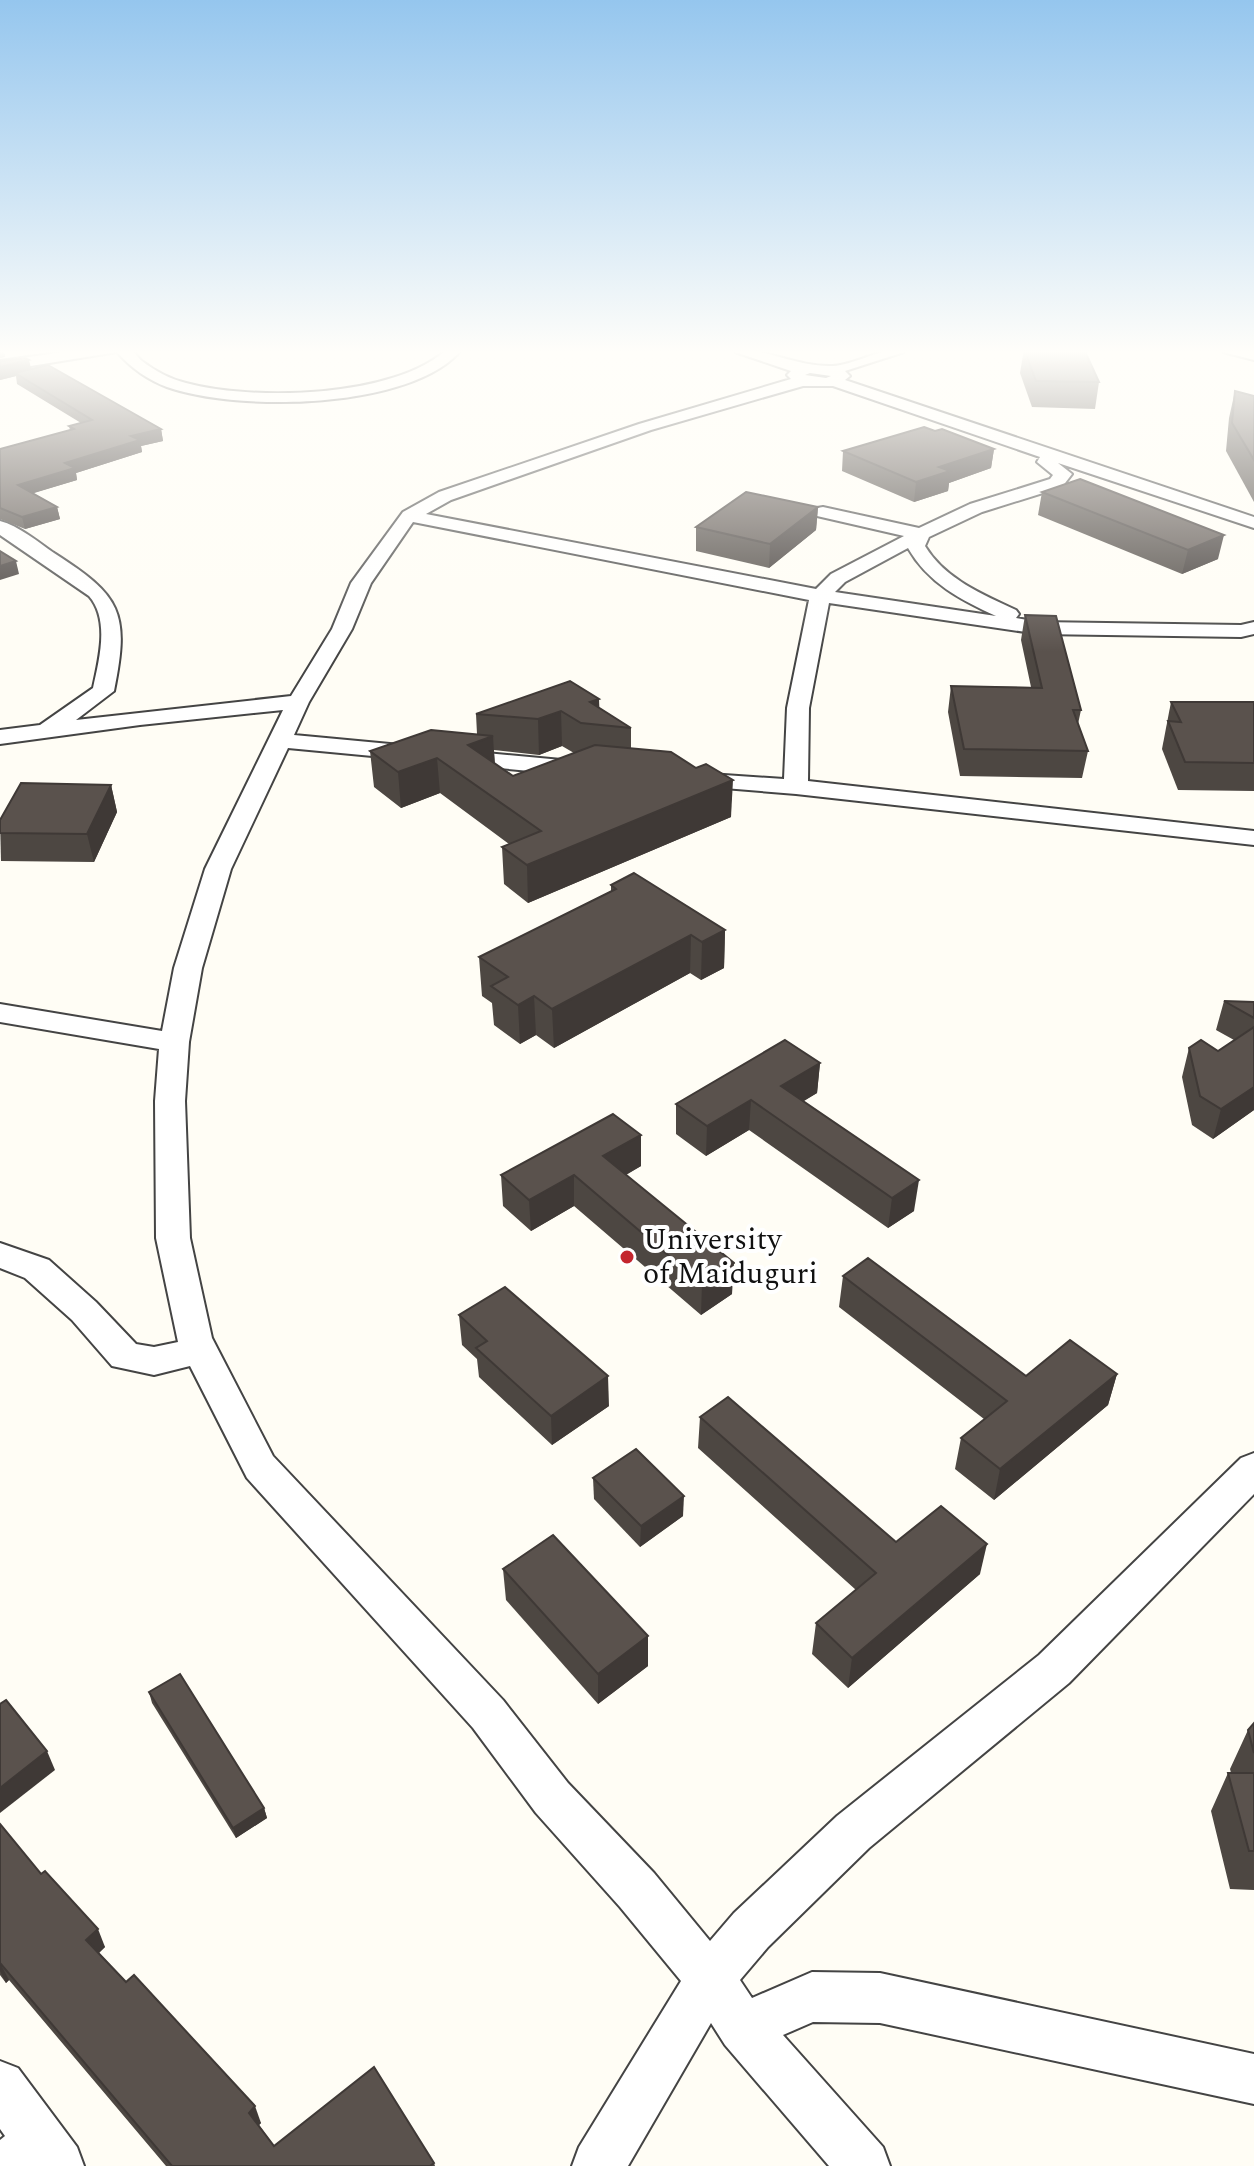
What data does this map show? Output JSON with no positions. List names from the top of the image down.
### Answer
{
  "places": ["University of Maiduguri"]
}
